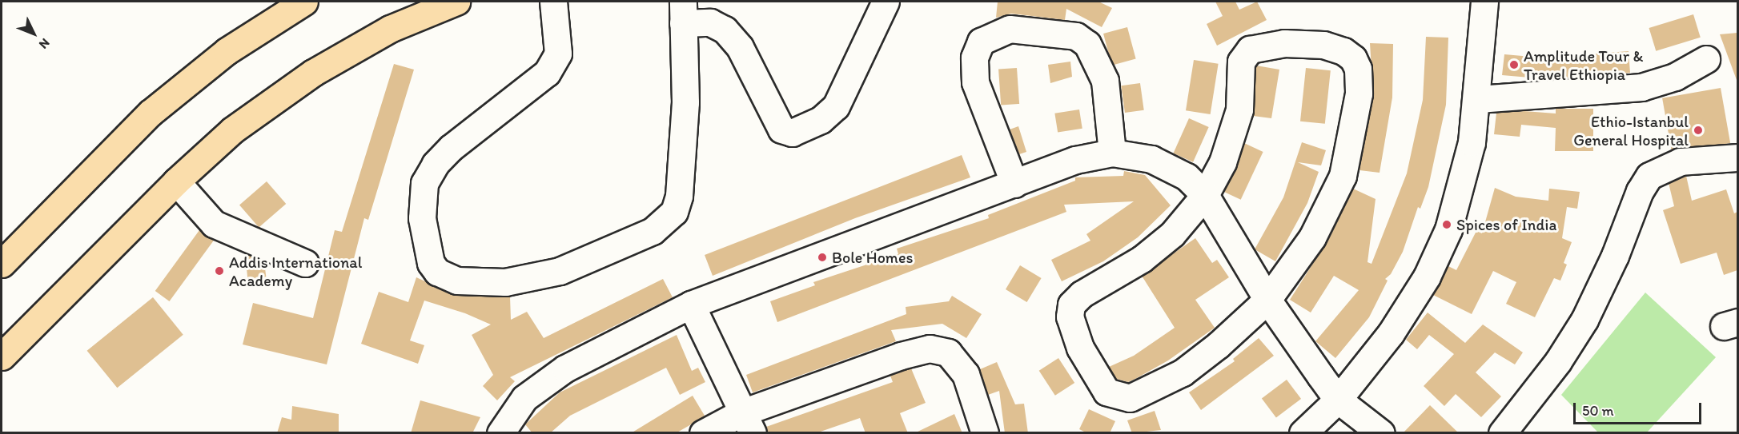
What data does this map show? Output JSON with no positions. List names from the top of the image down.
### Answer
{
  "places": [
    "Amplitude Tour & Travel Ethiopia",
    "Ethio-Istanbul General Hospital",
    "Spices of India",
    "Bole Homes",
    "Addis International Academy"
  ],
  "scale_bar": "50 m",
  "north": "bottom right"
}
